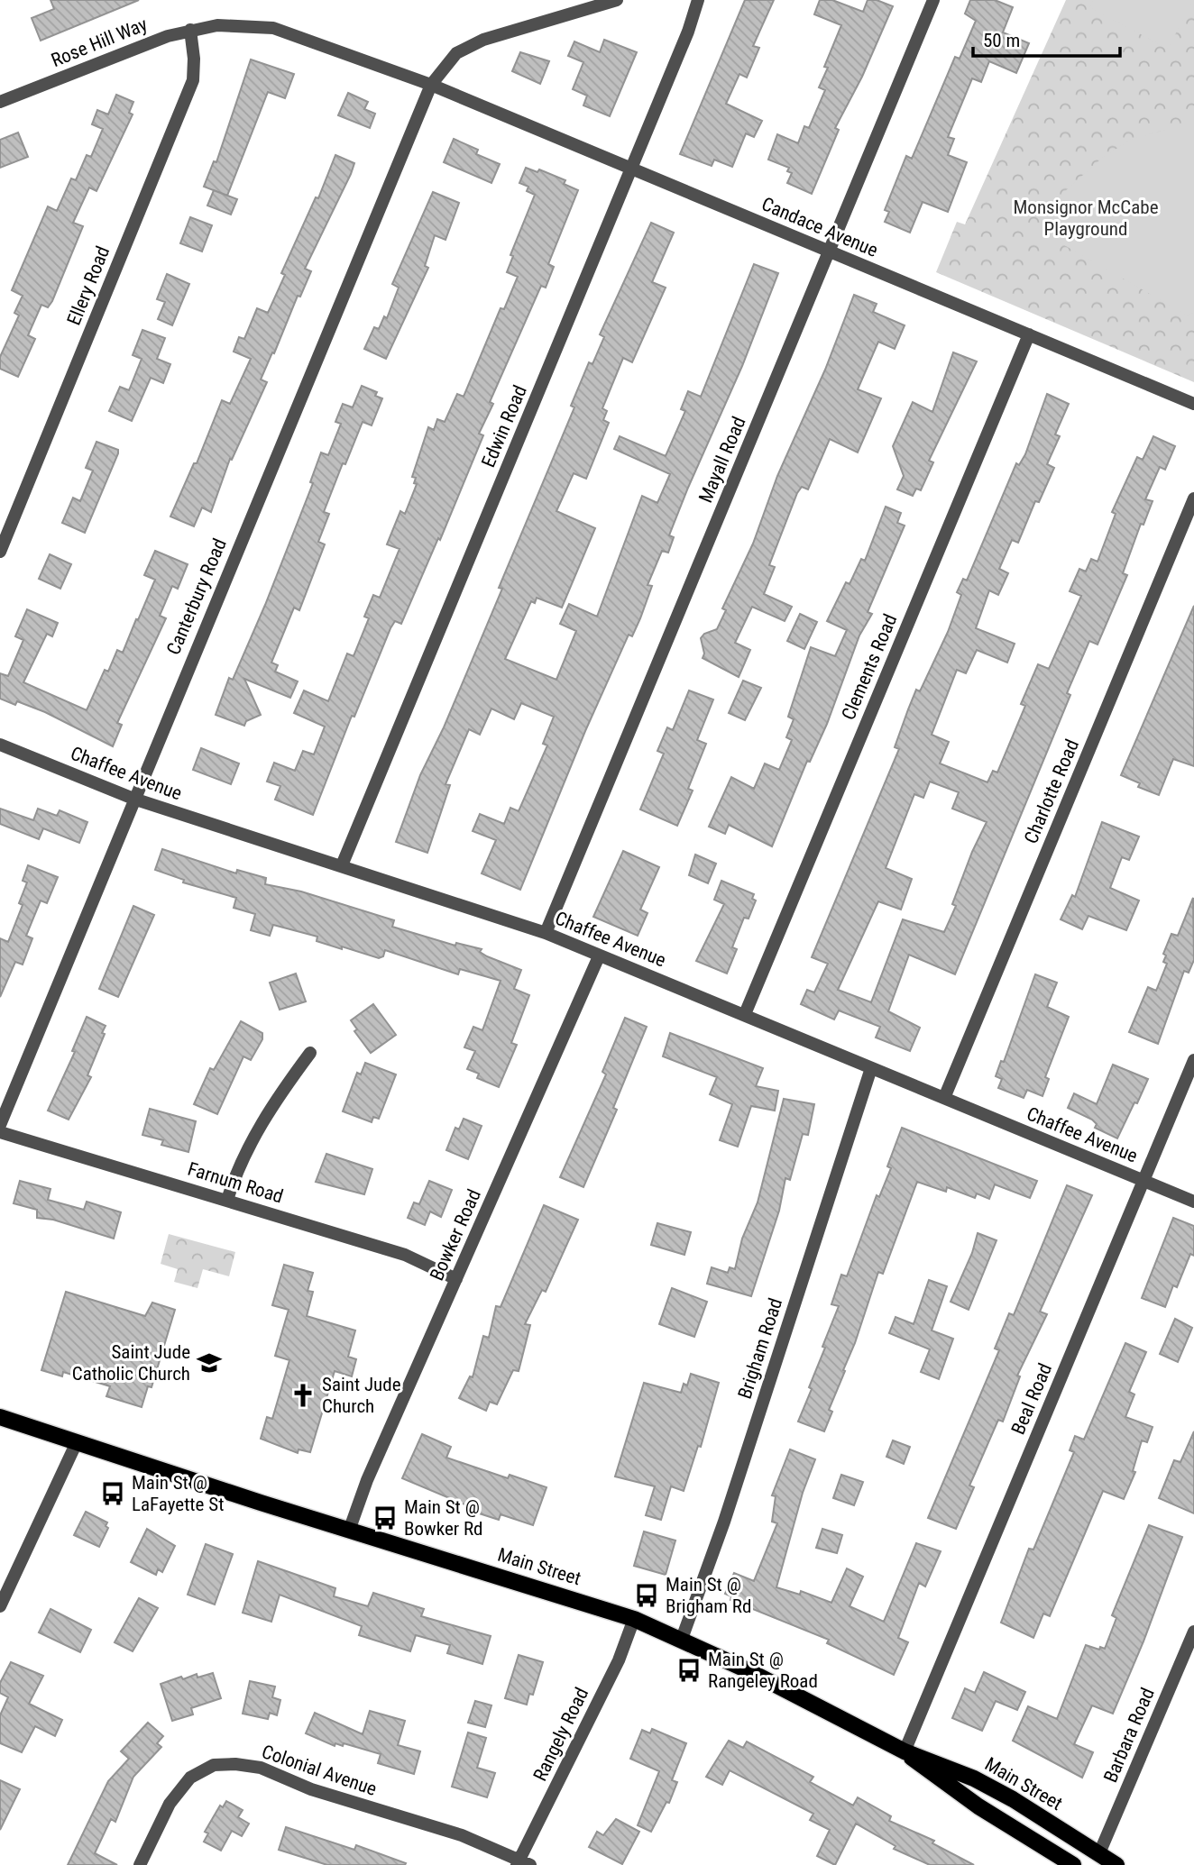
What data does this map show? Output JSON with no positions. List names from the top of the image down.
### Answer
{
  "streets": {
    "main road": ["Main Street"],
    "street": [
      "Rose Hill Way",
      "Candace Avenue",
      "Ellery Road",
      "Edwin Road",
      "Mayall Road",
      "Canterbury Road",
      "Clements Road",
      "Chaffee Avenue",
      "Charlotte Road",
      "Farnum Road",
      "Bowker Road",
      "Brigham Road",
      "Beal Road",
      "Rangely Road",
      "Barbara Road",
      "Colonial Avenue"
    ]
  },
  "crossings": [
    ["Rose Hill Way", "Candace Avenue"],
    ["Rose Hill Way", "Ellery Road"],
    ["Rose Hill Way", "Canterbury Road"],
    ["Candace Avenue", "Edwin Road"],
    ["Candace Avenue", "Mayall Road"],
    ["Candace Avenue", "Canterbury Road"],
    ["Candace Avenue", "Clements Road"],
    ["Edwin Road", "Chaffee Avenue"],
    ["Mayall Road", "Chaffee Avenue"],
    ["Canterbury Road", "Chaffee Avenue"],
    ["Clements Road", "Chaffee Avenue"],
    ["Chaffee Avenue", "Charlotte Road"],
    ["Chaffee Avenue", "Bowker Road"],
    ["Chaffee Avenue", "Brigham Road"],
    ["Chaffee Avenue", "Beal Road"],
    ["Farnum Road", "Bowker Road"],
    ["Bowker Road", "Main Street"],
    ["Brigham Road", "Main Street"],
    ["Beal Road", "Main Street"],
    ["Main Street", "Rangely Road"],
    ["Main Street", "Barbara Road"],
    ["Rangely Road", "Colonial Avenue"]
  ],
  "parks": ["Monsignor McCabe Playground"],
  "places": {
    "school or university": ["Saint Jude Catholic Church"],
    "church": ["Saint Jude Church"],
    "bus stop": [
      "Main St @ LaFayette St",
      "Main St @ Bowker Rd",
      "Main St @ Brigham Rd",
      "Main St @ Rangeley Road"
    ]
  },
  "scale_bar": "50 m"
}
